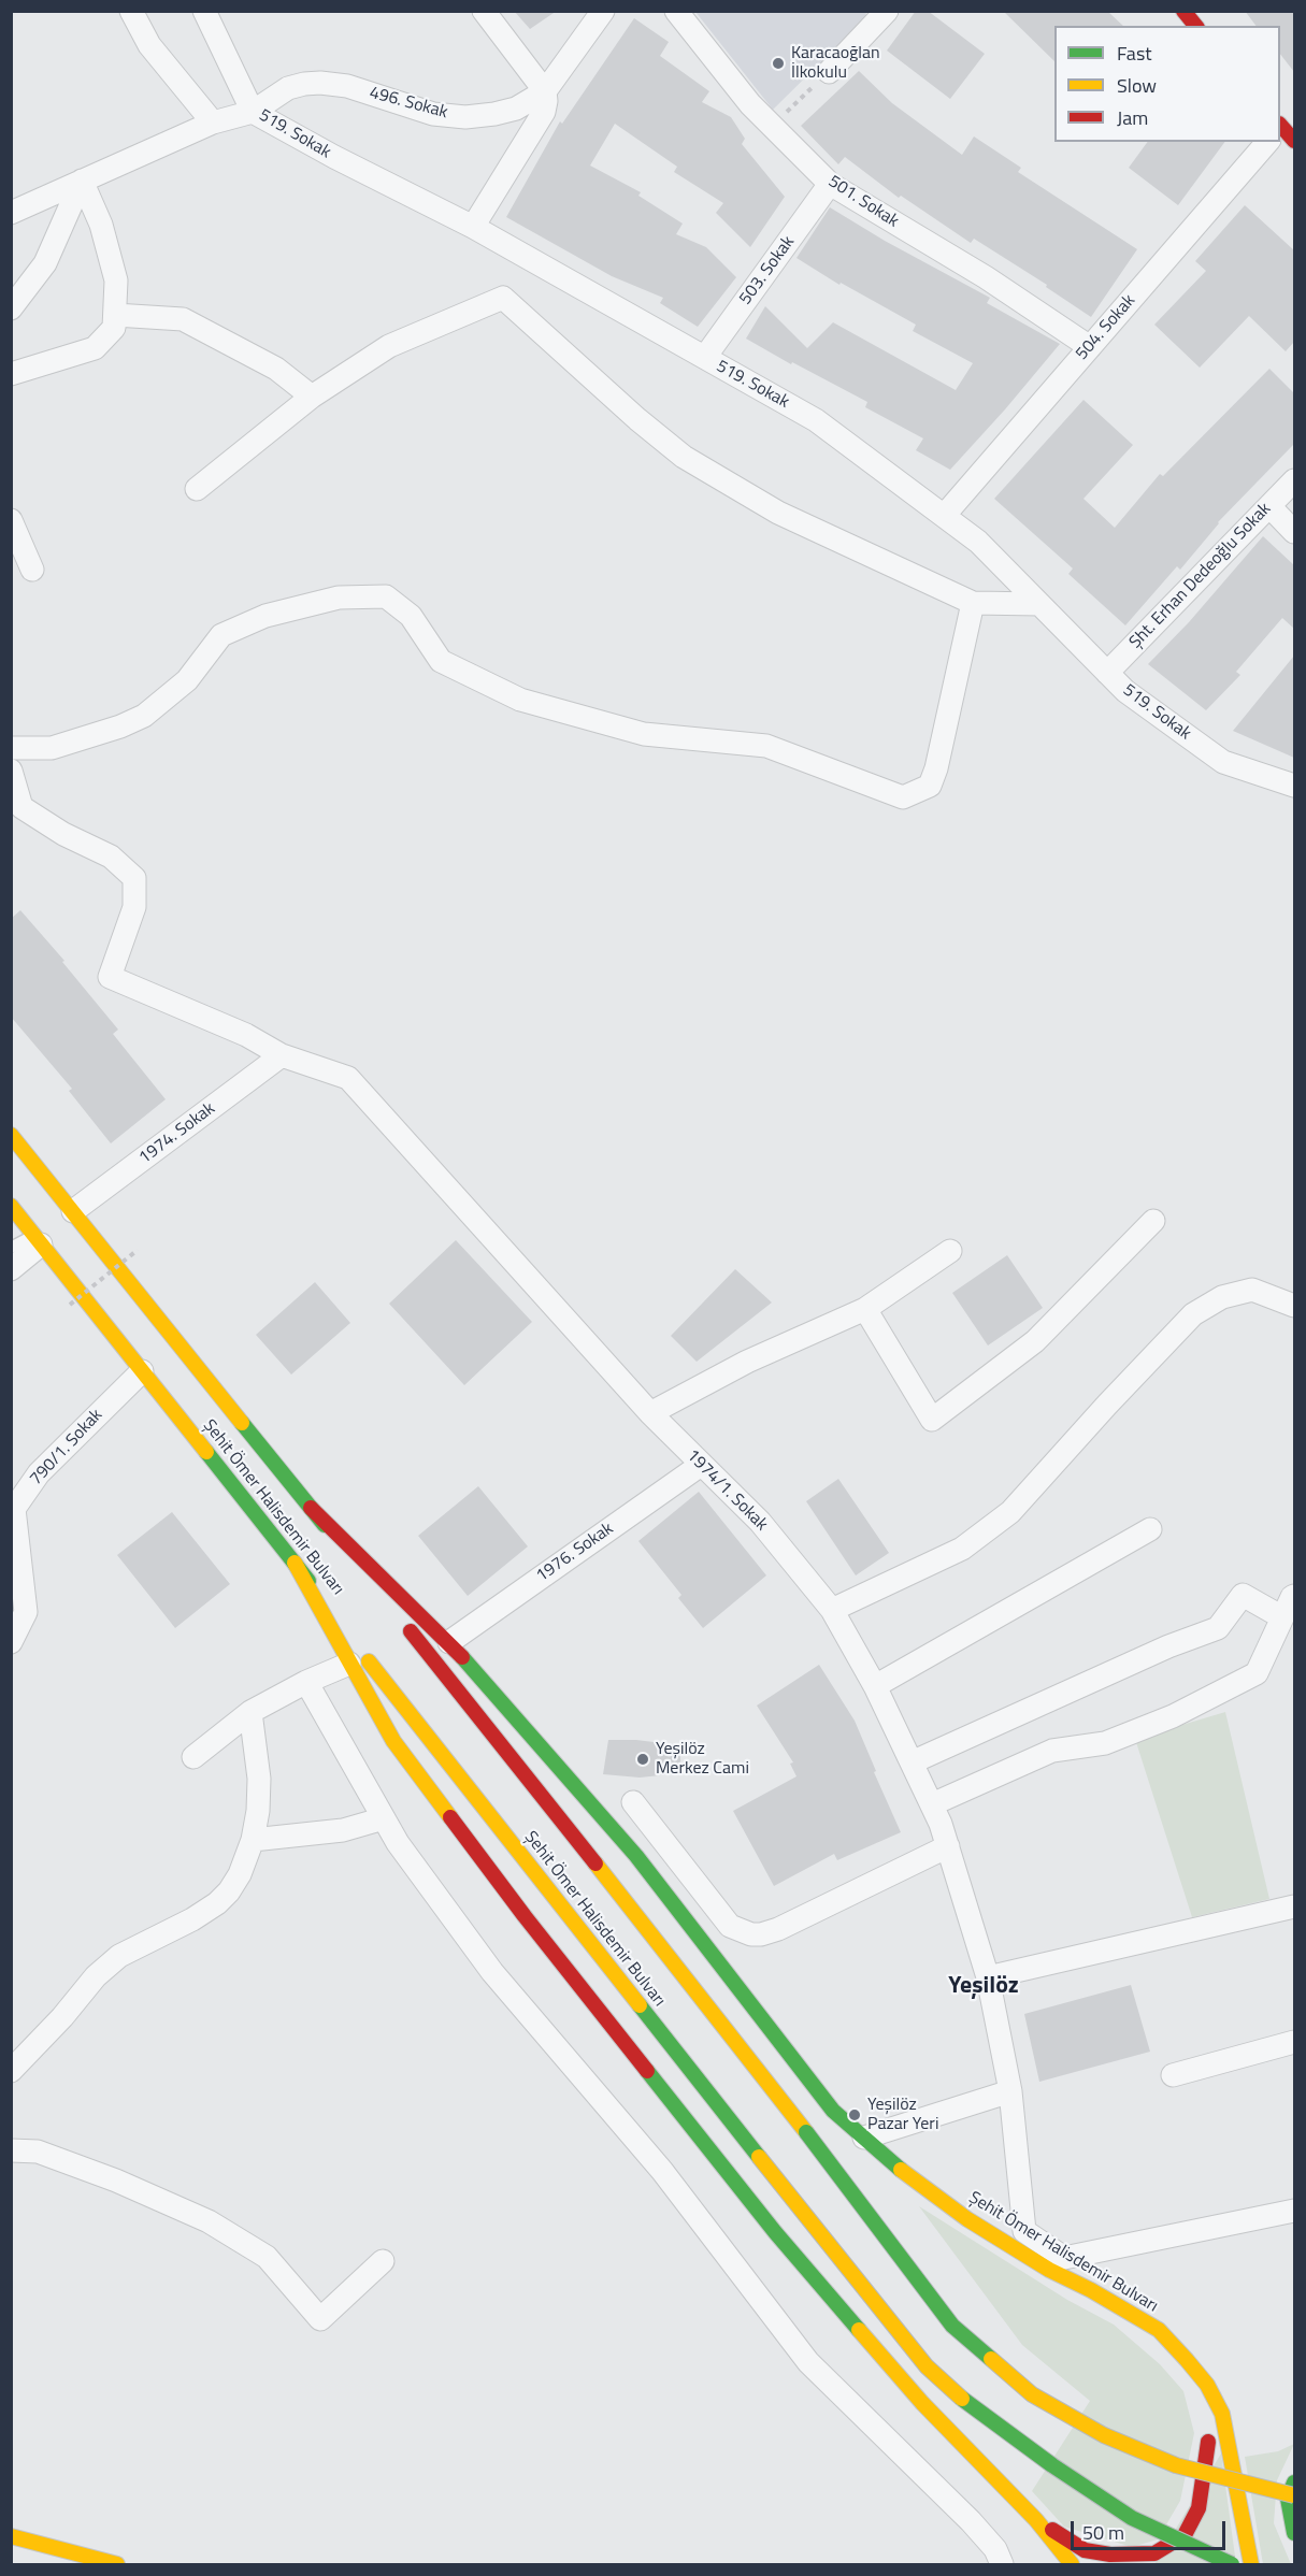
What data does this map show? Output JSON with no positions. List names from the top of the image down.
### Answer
{
  "streets": {
    "main road": ["Şehit Ömer Halisdemir Bulvarı"],
    "street": [
      "496. Sokak",
      "519. Sokak",
      "501. Sokak",
      "503. Sokak",
      "504. Sokak",
      "Şht. Erhan Dedeoğlu Sokak",
      "1974. Sokak",
      "790/1. Sokak",
      "1974/1. Sokak",
      "1976. Sokak"
    ]
  },
  "crossings": [
    ["496. Sokak", "519. Sokak"],
    ["519. Sokak", "503. Sokak"],
    ["519. Sokak", "504. Sokak"],
    ["519. Sokak", "Şht. Erhan Dedeoğlu Sokak"],
    ["501. Sokak", "503. Sokak"],
    ["501. Sokak", "504. Sokak"],
    ["1974. Sokak", "1974/1. Sokak"],
    ["1974. Sokak", "Şehit Ömer Halisdemir Bulvarı"],
    ["790/1. Sokak", "Şehit Ömer Halisdemir Bulvarı"],
    ["1974/1. Sokak", "1976. Sokak"],
    ["Şehit Ömer Halisdemir Bulvarı", "1976. Sokak"]
  ],
  "districts": ["Yeşilöz"],
  "places": ["Karacaoğlan İlkokulu", "Yeşilöz Merkez Cami", "Yeşilöz Pazar Yeri"],
  "legend": ["Fast", "Slow", "Jam"],
  "scale_bar": "50 m"
}
